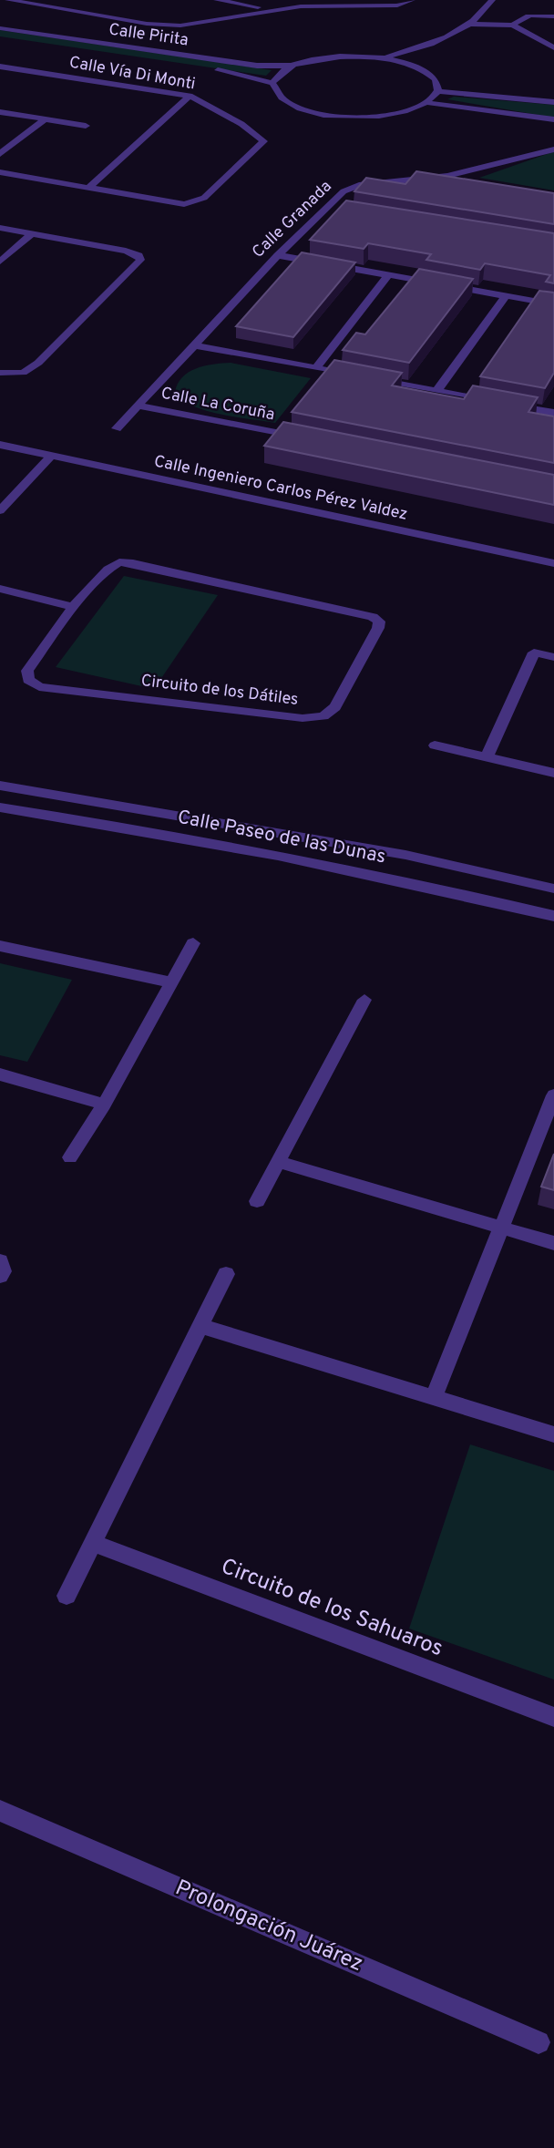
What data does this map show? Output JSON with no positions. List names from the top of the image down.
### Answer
{
  "streets": {
    "street": [
      "Calle Pirita",
      "Calle Vía Di Monti",
      "Calle Granada",
      "Calle La Coruña",
      "Calle Ingeniero Carlos Pérez Valdez",
      "Circuito de los Dátiles",
      "Calle Paseo de las Dunas",
      "Circuito de los Sahuaros",
      "Prolongación Juárez"
    ]
  },
  "crossings": [
    ["Calle Granada", "Calle La Coruña"]
  ]
}
